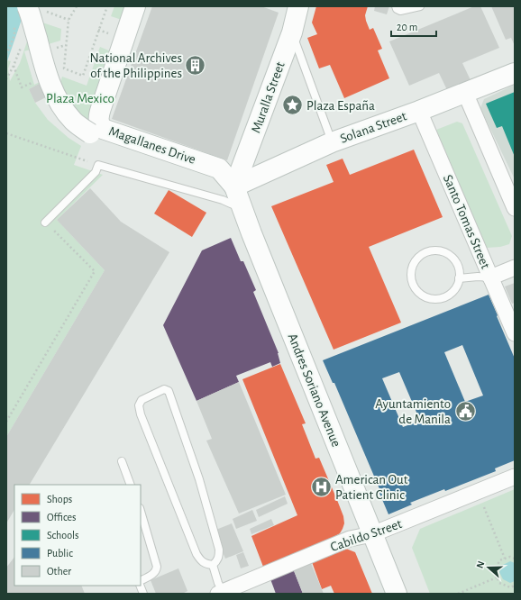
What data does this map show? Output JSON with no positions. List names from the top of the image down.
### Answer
{
  "streets": {
    "street": [
      "Muralla Street",
      "Solana Street",
      "Magallanes Drive",
      "Santo Tomas Street",
      "Andres Soriano Avenue",
      "Cabildo Street"
    ]
  },
  "crossings": [
    ["Muralla Street", "Solana Street"],
    ["Muralla Street", "Magallanes Drive"],
    ["Muralla Street", "Andres Soriano Avenue"],
    ["Solana Street", "Magallanes Drive"],
    ["Solana Street", "Santo Tomas Street"],
    ["Solana Street", "Andres Soriano Avenue"],
    ["Magallanes Drive", "Andres Soriano Avenue"],
    ["Andres Soriano Avenue", "Cabildo Street"]
  ],
  "parks": ["Plaza Mexico"],
  "places": {
    "building": ["National Archives of the Philippines"],
    "place": ["Plaza España"],
    "public building": ["Ayuntamiento de Manila"],
    "hospital": ["American Out Patient Clinic"]
  },
  "legend": [
    "Shops",
    "Offices",
    "Schools",
    "Public",
    "Other"
  ],
  "scale_bar": "20 m",
  "north": "left"
}
